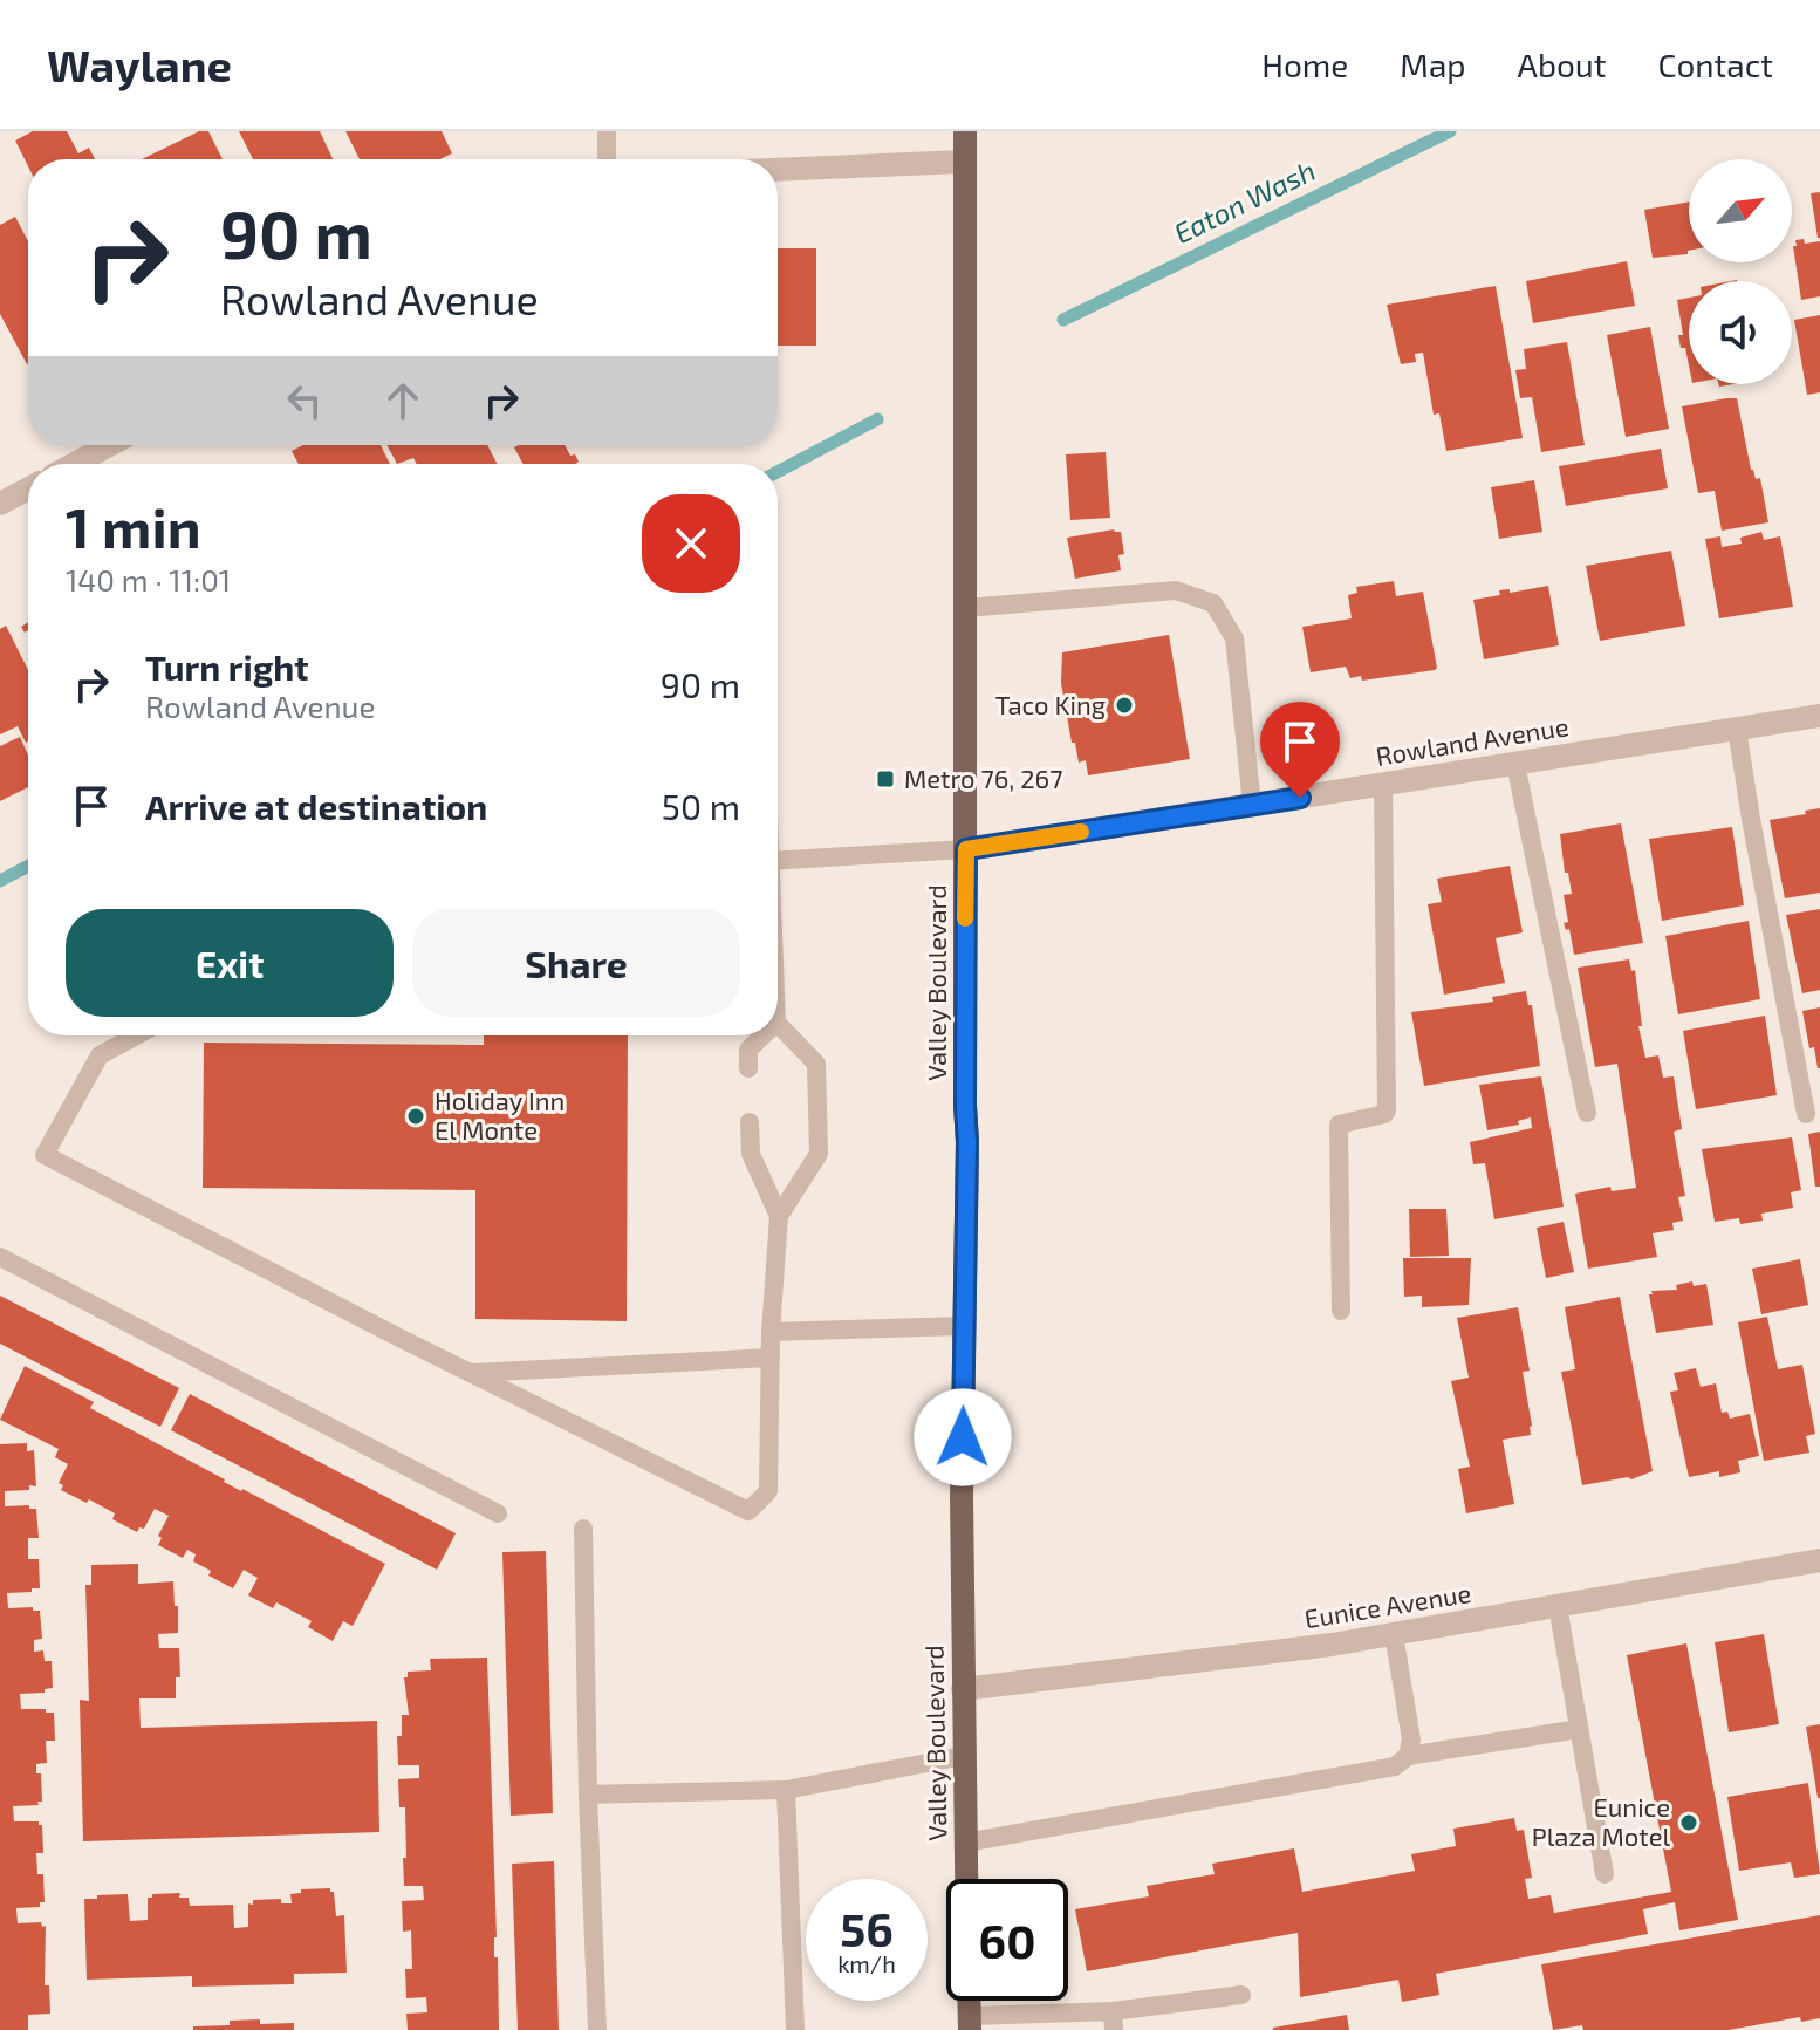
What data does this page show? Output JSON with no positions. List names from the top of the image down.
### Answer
{
  "streets": {
    "main road": ["Valley Boulevard"],
    "street": ["Rowland Avenue", "Eunice Avenue"]
  },
  "crossings": [
    ["Rowland Avenue", "Valley Boulevard"],
    ["Valley Boulevard", "Eunice Avenue"]
  ],
  "water": ["Eaton Wash"],
  "places": {
    "other": ["Taco King", "Holiday Inn El Monte", "Eunice Plaza Motel"],
    "transit": ["Metro 76, 267"]
  },
  "north": "top right",
  "page": {
    "header": "Waylane",
    "nav": [
      "Home",
      "Map",
      "About",
      "Contact"
    ],
    "turn": ["90 m", "Rowland Avenue"],
    "heading": ["1 min", "140 m · 11:01"],
    "list": [
      {
        "name": "Turn right",
        "note": "Rowland Avenue",
        "value": "90 m"
      },
      {
        "name": "Arrive at destination",
        "value": "50 m"
      }
    ],
    "buttons": ["Exit", "Share"],
    "speed": "56 km/h",
    "limit": "60"
  }
}
